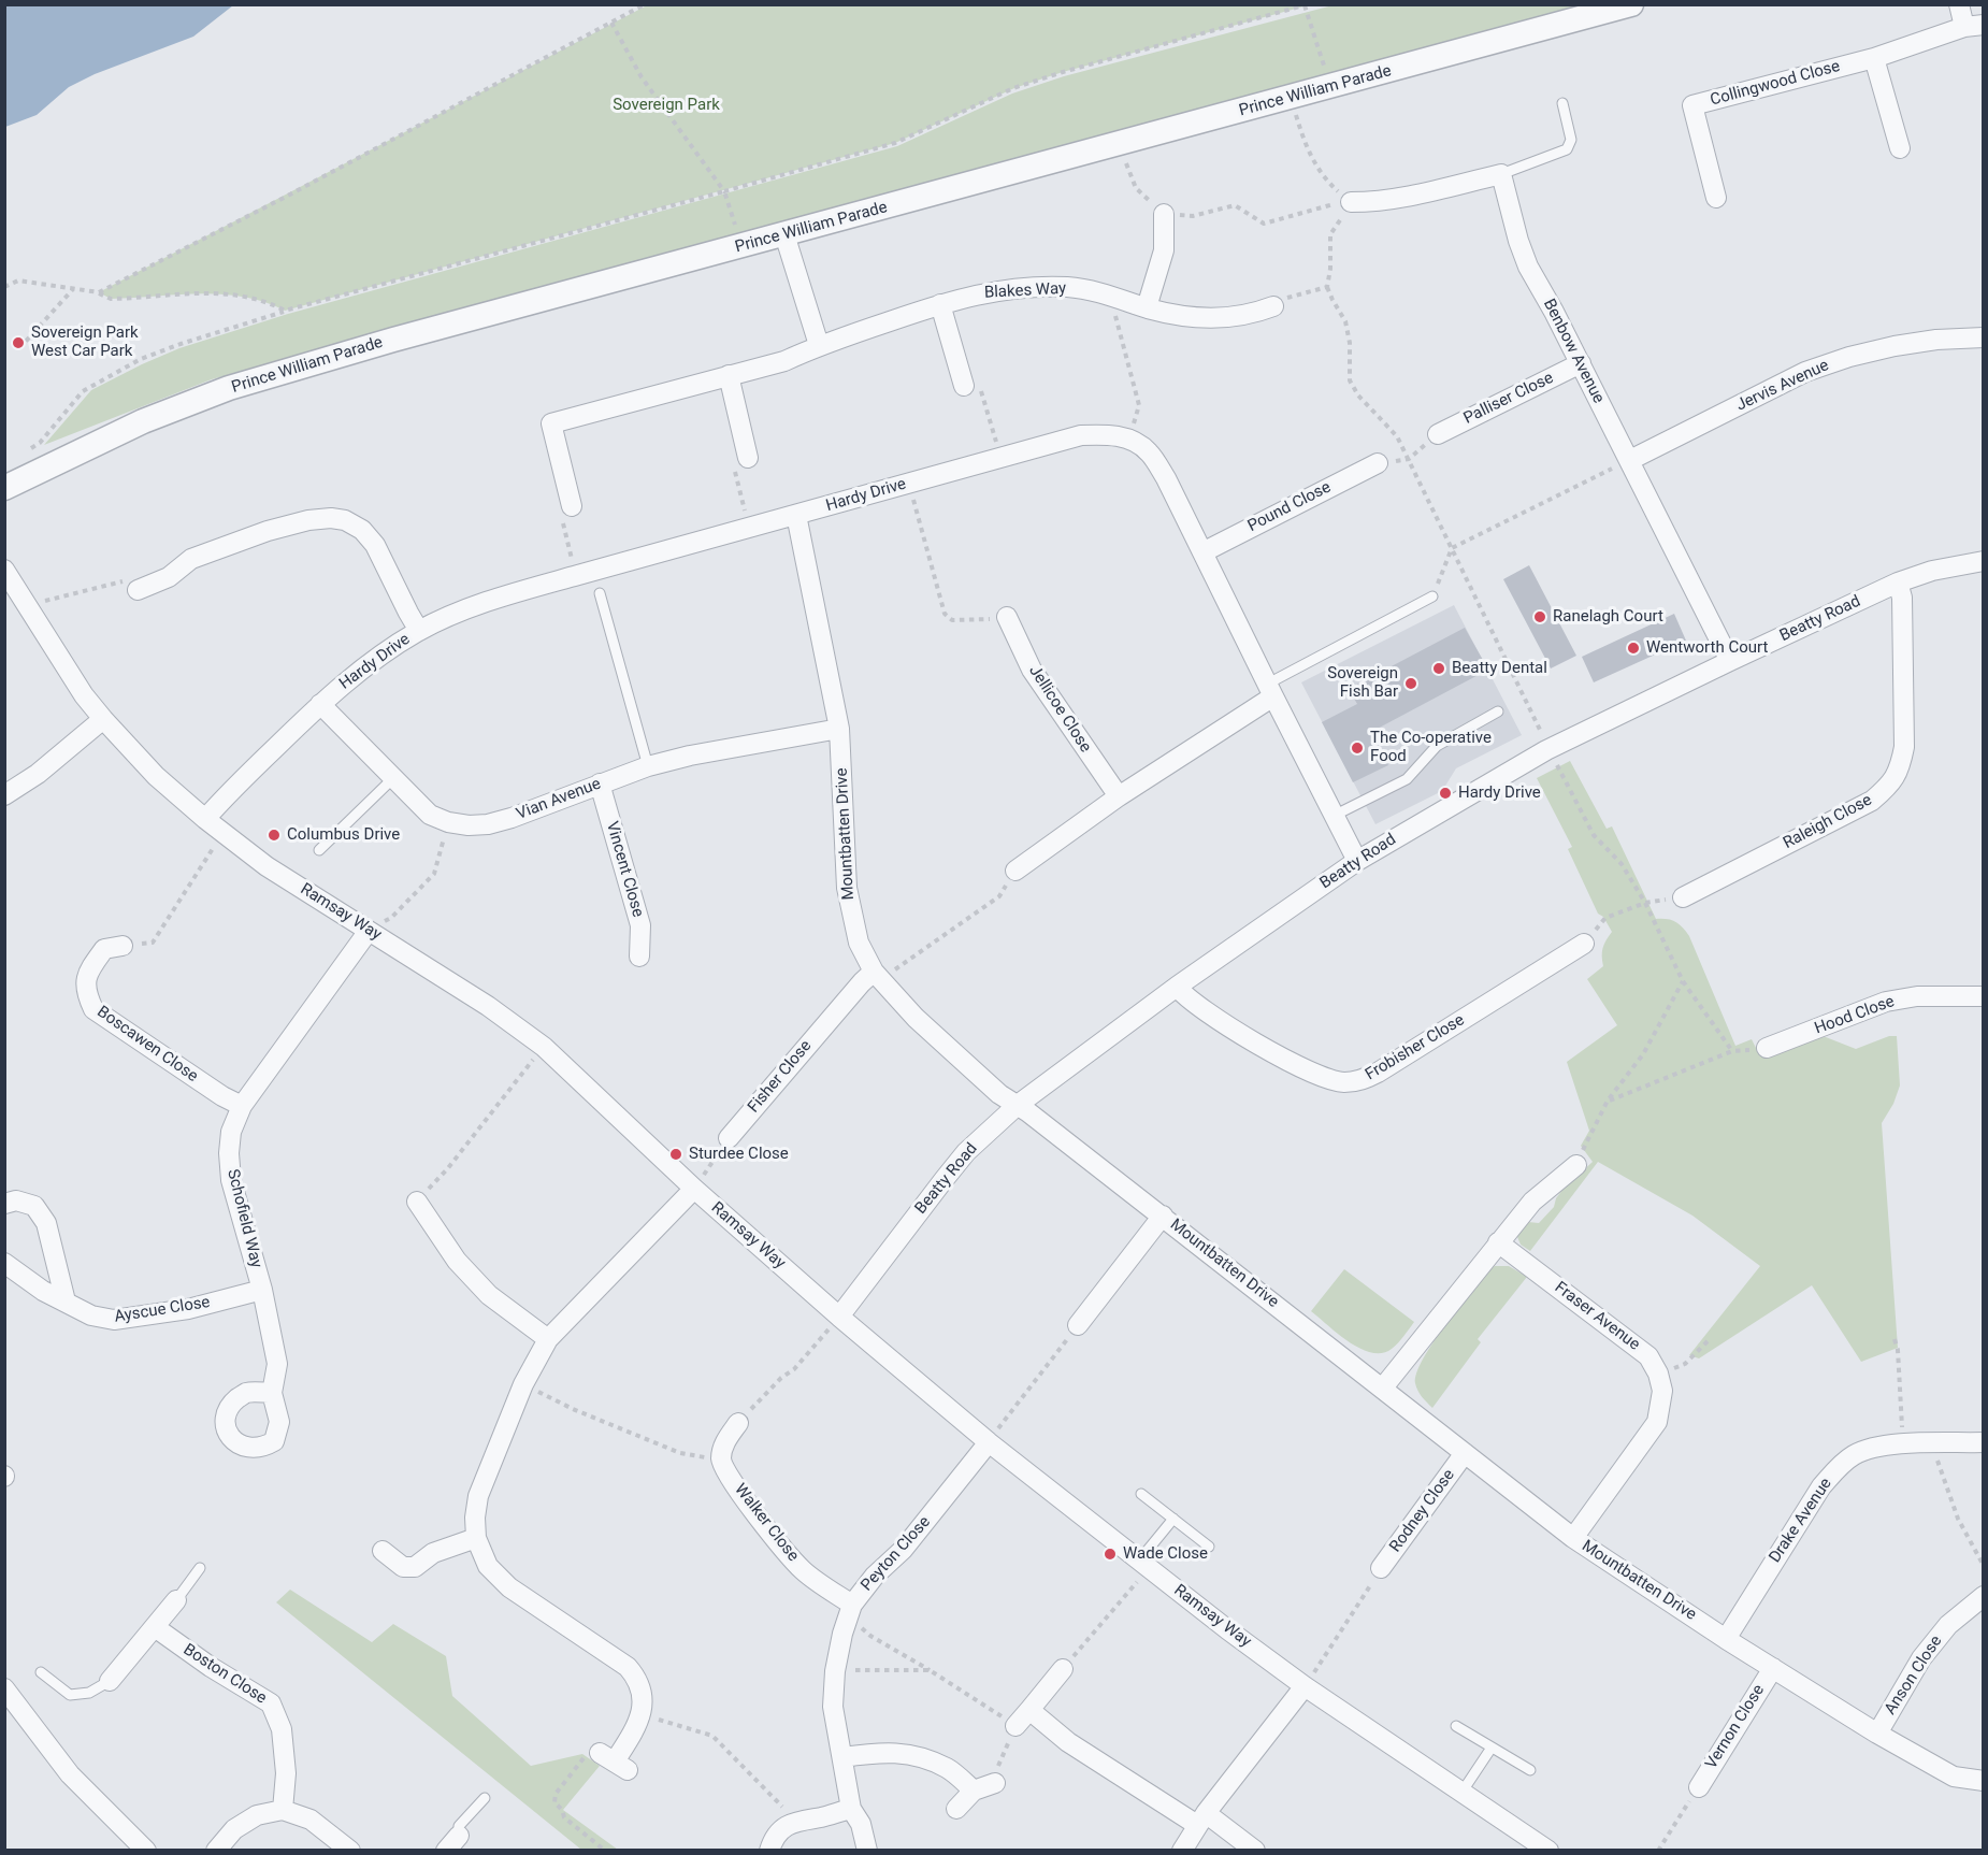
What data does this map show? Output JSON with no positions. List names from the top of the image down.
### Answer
{
  "streets": {
    "street": [
      "Collingwood Close",
      "Prince William Parade",
      "Blakes Way",
      "Benbow Avenue",
      "Jervis Avenue",
      "Palliser Close",
      "Hardy Drive",
      "Pound Close",
      "Beatty Road",
      "Jellicoe Close",
      "Vian Avenue",
      "Raleigh Close",
      "Mountbatten Drive",
      "Vincent Close",
      "Ramsay Way",
      "Hood Close",
      "Boscawen Close",
      "Frobisher Close",
      "Fisher Close",
      "Schofield Way",
      "Ayscue Close",
      "Fraser Avenue",
      "Rodney Close",
      "Drake Avenue",
      "Walker Close",
      "Peyton Close",
      "Boston Close",
      "Anson Close",
      "Vernon Close"
    ]
  },
  "crossings": [
    ["Benbow Avenue", "Jervis Avenue"],
    ["Benbow Avenue", "Palliser Close"],
    ["Benbow Avenue", "Beatty Road"],
    ["Hardy Drive", "Vian Avenue"],
    ["Hardy Drive", "Mountbatten Drive"],
    ["Hardy Drive", "Ramsay Way"],
    ["Beatty Road", "Raleigh Close"],
    ["Beatty Road", "Mountbatten Drive"],
    ["Beatty Road", "Ramsay Way"],
    ["Beatty Road", "Frobisher Close"],
    ["Vian Avenue", "Mountbatten Drive"],
    ["Vian Avenue", "Vincent Close"],
    ["Mountbatten Drive", "Fisher Close"],
    ["Mountbatten Drive", "Rodney Close"],
    ["Mountbatten Drive", "Drake Avenue"],
    ["Mountbatten Drive", "Anson Close"],
    ["Mountbatten Drive", "Vernon Close"],
    ["Ramsay Way", "Schofield Way"],
    ["Ramsay Way", "Peyton Close"],
    ["Boscawen Close", "Schofield Way"],
    ["Schofield Way", "Ayscue Close"],
    ["Walker Close", "Peyton Close"]
  ],
  "parks": ["Sovereign Park"],
  "places": [
    "Sovereign Park West Car Park",
    "Ranelagh Court",
    "Wentworth Court",
    "Beatty Dental",
    "Sovereign Fish Bar",
    "The Co-operative Food",
    "Hardy Drive",
    "Columbus Drive",
    "Sturdee Close",
    "Wade Close"
  ]
}
